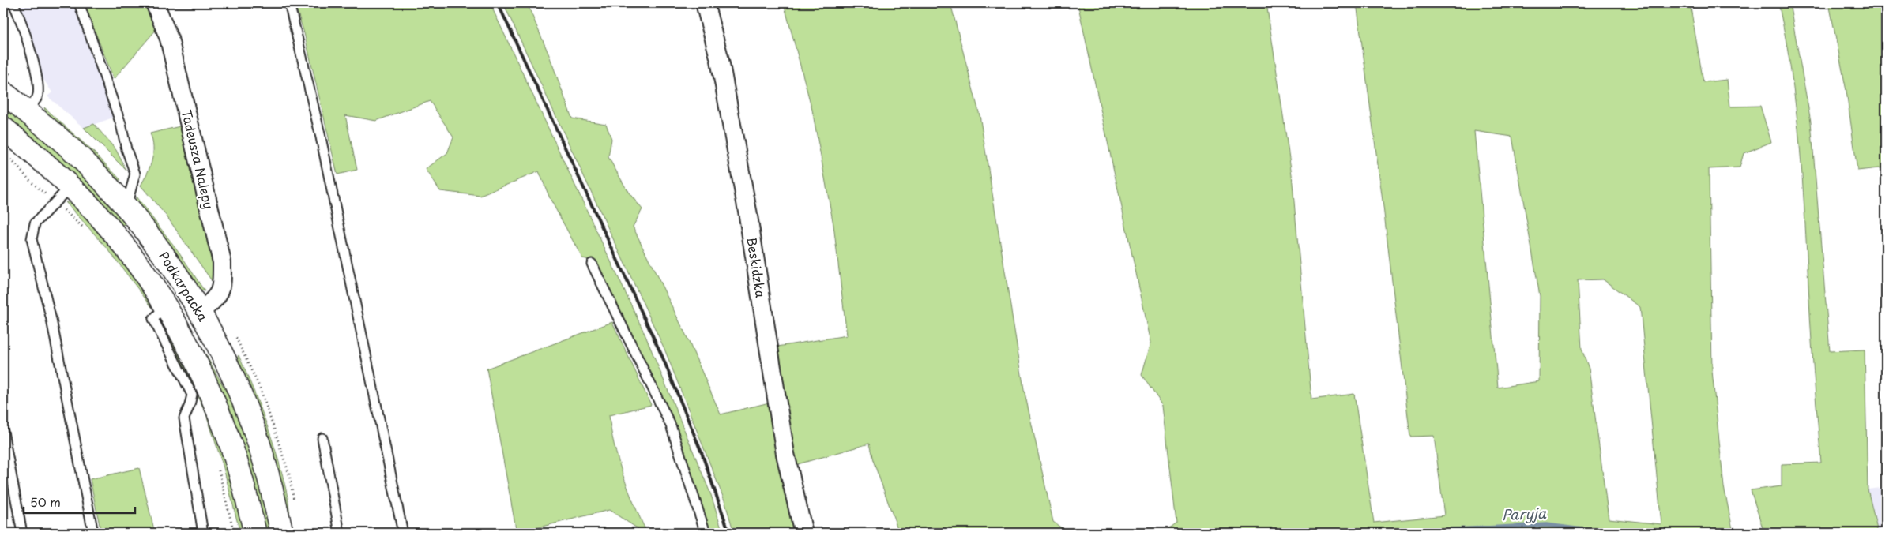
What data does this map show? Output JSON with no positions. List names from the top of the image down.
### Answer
{
  "streets": {
    "highway": ["Podkarpacka"],
    "street": ["Tadeusza Nalepy", "Beskidzka"]
  },
  "crossings": [
    ["Tadeusza Nalepy", "Podkarpacka"]
  ],
  "water": ["Paryja"],
  "scale_bar": "50 m"
}
